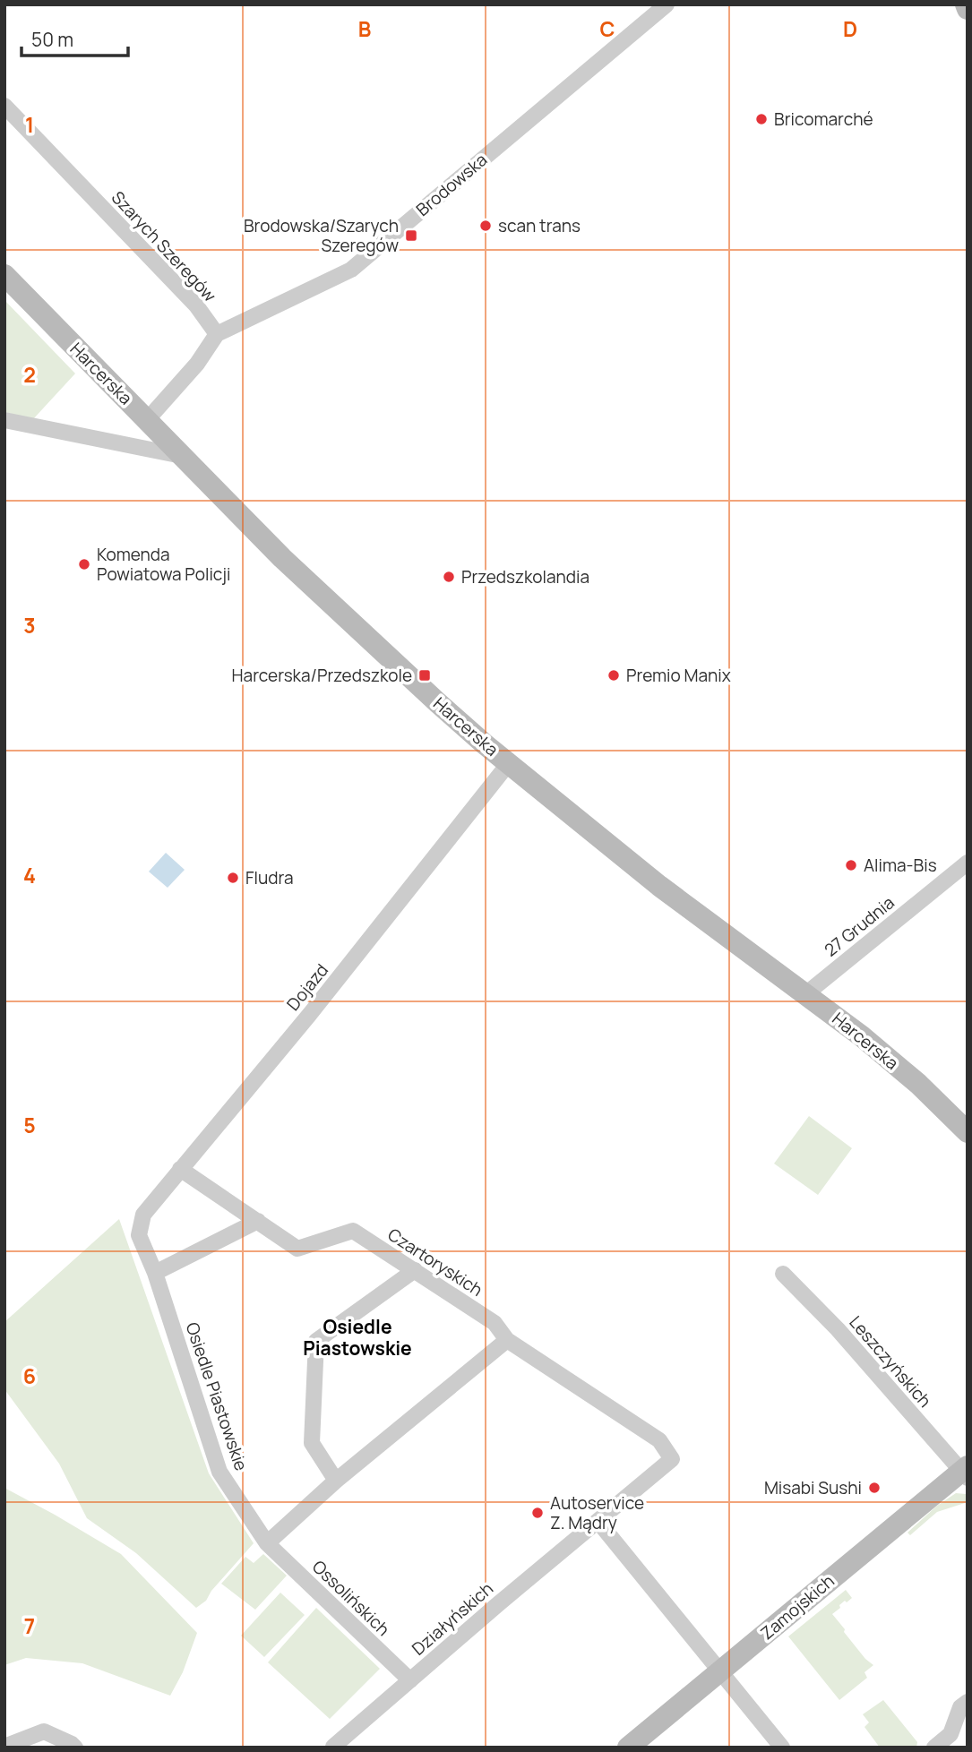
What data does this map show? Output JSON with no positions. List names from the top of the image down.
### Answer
{
  "streets": {
    "street": [
      "Brodowska",
      "Szarych Szeregów",
      "Harcerska",
      "27 Grudnia",
      "Dojazd",
      "Czartoryskich",
      "Leszczyńskich",
      "Osiedle Piastowskie",
      "Ossolińskich",
      "Zamojskich",
      "Działyńskich"
    ]
  },
  "crossings": [
    ["Brodowska", "Szarych Szeregów"],
    ["Harcerska", "27 Grudnia"],
    ["Harcerska", "Dojazd"],
    ["Dojazd", "Czartoryskich"],
    ["Dojazd", "Osiedle Piastowskie"],
    ["Czartoryskich", "Działyńskich"],
    ["Leszczyńskich", "Zamojskich"],
    ["Osiedle Piastowskie", "Ossolińskich"],
    ["Ossolińskich", "Działyńskich"]
  ],
  "districts": ["Osiedle Piastowskie"],
  "places": {
    "other": [
      "Bricomarché",
      "scan trans",
      "Komenda Powiatowa Policji",
      "Przedszkolandia",
      "Premio Manix",
      "Alima-Bis",
      "Fludra",
      "Misabi Sushi",
      "Autoservice Z. Mądry"
    ],
    "transit": ["Brodowska/Szarych Szeregów", "Harcerska/Przedszkole"]
  },
  "scale_bar": "50 m",
  "grid": {
    "columns": ["B", "C", "D"],
    "rows": [
      "1",
      "2",
      "3",
      "4",
      "5",
      "6",
      "7"
    ]
  }
}
